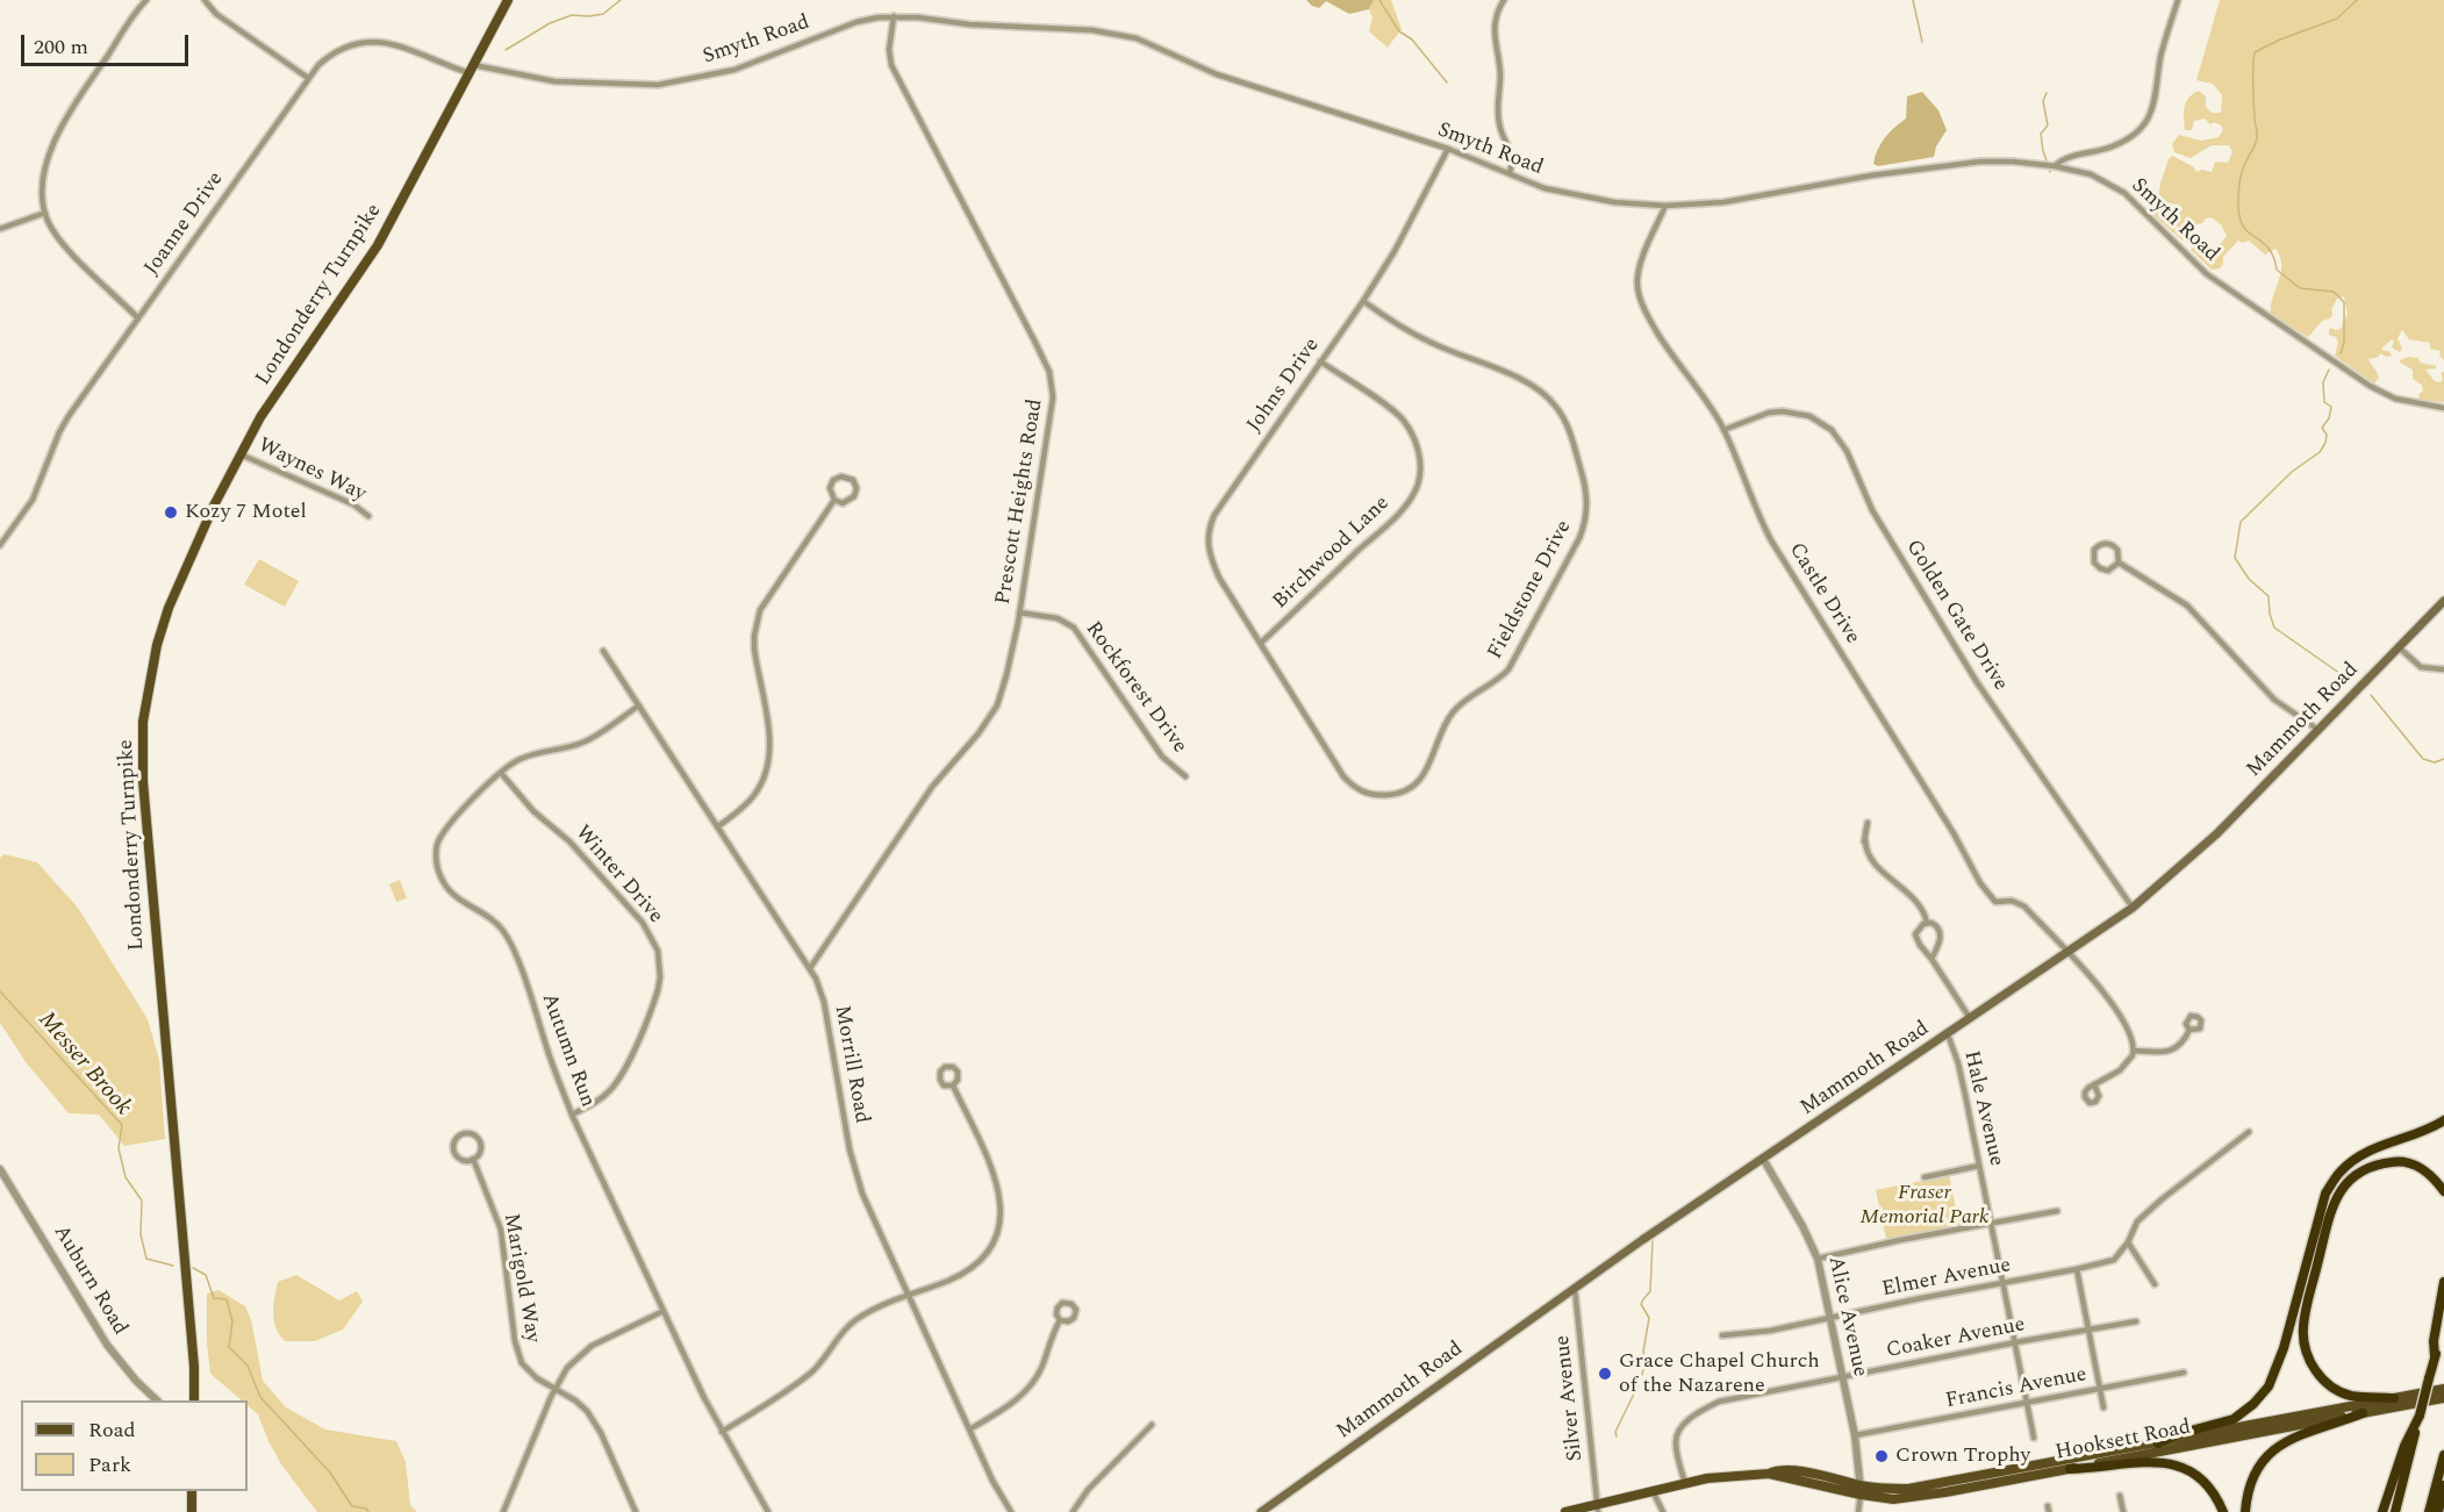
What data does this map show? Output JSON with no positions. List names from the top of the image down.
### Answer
{
  "streets": {
    "main road": ["Londonderry Turnpike", "Mammoth Road", "Hooksett Road"],
    "street": [
      "Smyth Road",
      "Joanne Drive",
      "Johns Drive",
      "Waynes Way",
      "Prescott Heights Road",
      "Birchwood Lane",
      "Fieldstone Drive",
      "Castle Drive",
      "Golden Gate Drive",
      "Rockforest Drive",
      "Winter Drive",
      "Autumn Run",
      "Morrill Road",
      "Hale Avenue",
      "Marigold Way",
      "Elmer Avenue",
      "Auburn Road",
      "Alice Avenue",
      "Coaker Avenue",
      "Francis Avenue",
      "Silver Avenue"
    ]
  },
  "crossings": [
    ["Smyth Road", "Joanne Drive"],
    ["Smyth Road", "Londonderry Turnpike"],
    ["Smyth Road", "Johns Drive"],
    ["Smyth Road", "Prescott Heights Road"],
    ["Smyth Road", "Castle Drive"],
    ["Joanne Drive", "Londonderry Turnpike"],
    ["Londonderry Turnpike", "Waynes Way"],
    ["Johns Drive", "Birchwood Lane"],
    ["Johns Drive", "Fieldstone Drive"],
    ["Prescott Heights Road", "Rockforest Drive"],
    ["Prescott Heights Road", "Morrill Road"],
    ["Birchwood Lane", "Fieldstone Drive"],
    ["Castle Drive", "Golden Gate Drive"],
    ["Castle Drive", "Mammoth Road"],
    ["Golden Gate Drive", "Mammoth Road"],
    ["Mammoth Road", "Hale Avenue"],
    ["Mammoth Road", "Alice Avenue"],
    ["Mammoth Road", "Silver Avenue"],
    ["Winter Drive", "Autumn Run"],
    ["Autumn Run", "Morrill Road"],
    ["Hale Avenue", "Elmer Avenue"],
    ["Hale Avenue", "Coaker Avenue"],
    ["Hale Avenue", "Francis Avenue"],
    ["Elmer Avenue", "Alice Avenue"],
    ["Alice Avenue", "Coaker Avenue"],
    ["Alice Avenue", "Francis Avenue"],
    ["Alice Avenue", "Hooksett Road"],
    ["Coaker Avenue", "Hooksett Road"],
    ["Silver Avenue", "Hooksett Road"]
  ],
  "water": ["Messer Brook"],
  "parks": ["Fraser Memorial Park"],
  "places": ["Kozy 7 Motel", "Grace Chapel Church of the Nazarene", "Crown Trophy"],
  "legend": ["Road", "Park"],
  "scale_bar": "200 m"
}
